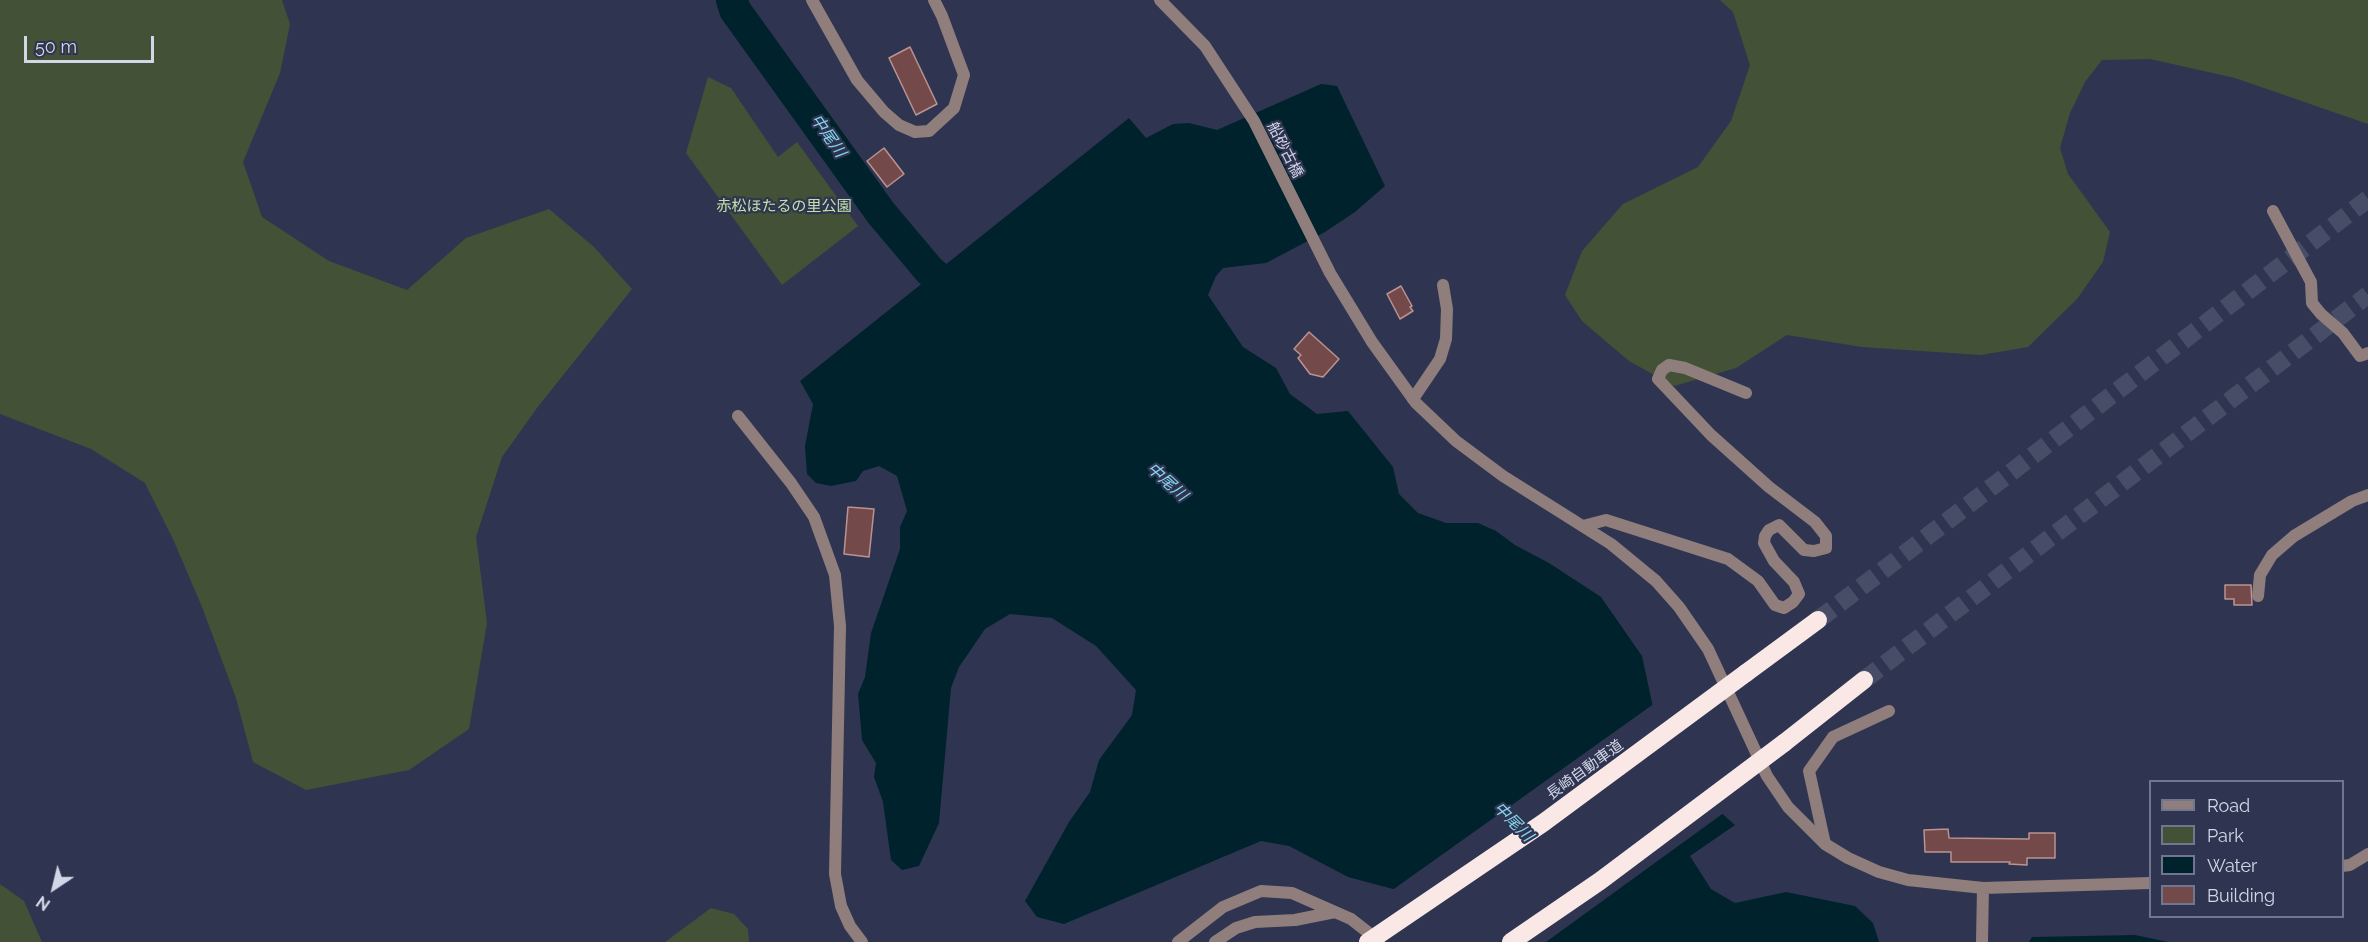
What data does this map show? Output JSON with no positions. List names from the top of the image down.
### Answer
{
  "streets": {
    "highway": ["長崎自動車道"],
    "street": ["船砂古橋"]
  },
  "water": ["中尾川"],
  "parks": ["赤松ほたるの里公園"],
  "legend": [
    "Road",
    "Park",
    "Water",
    "Building"
  ],
  "scale_bar": "50 m",
  "north": "bottom left"
}
